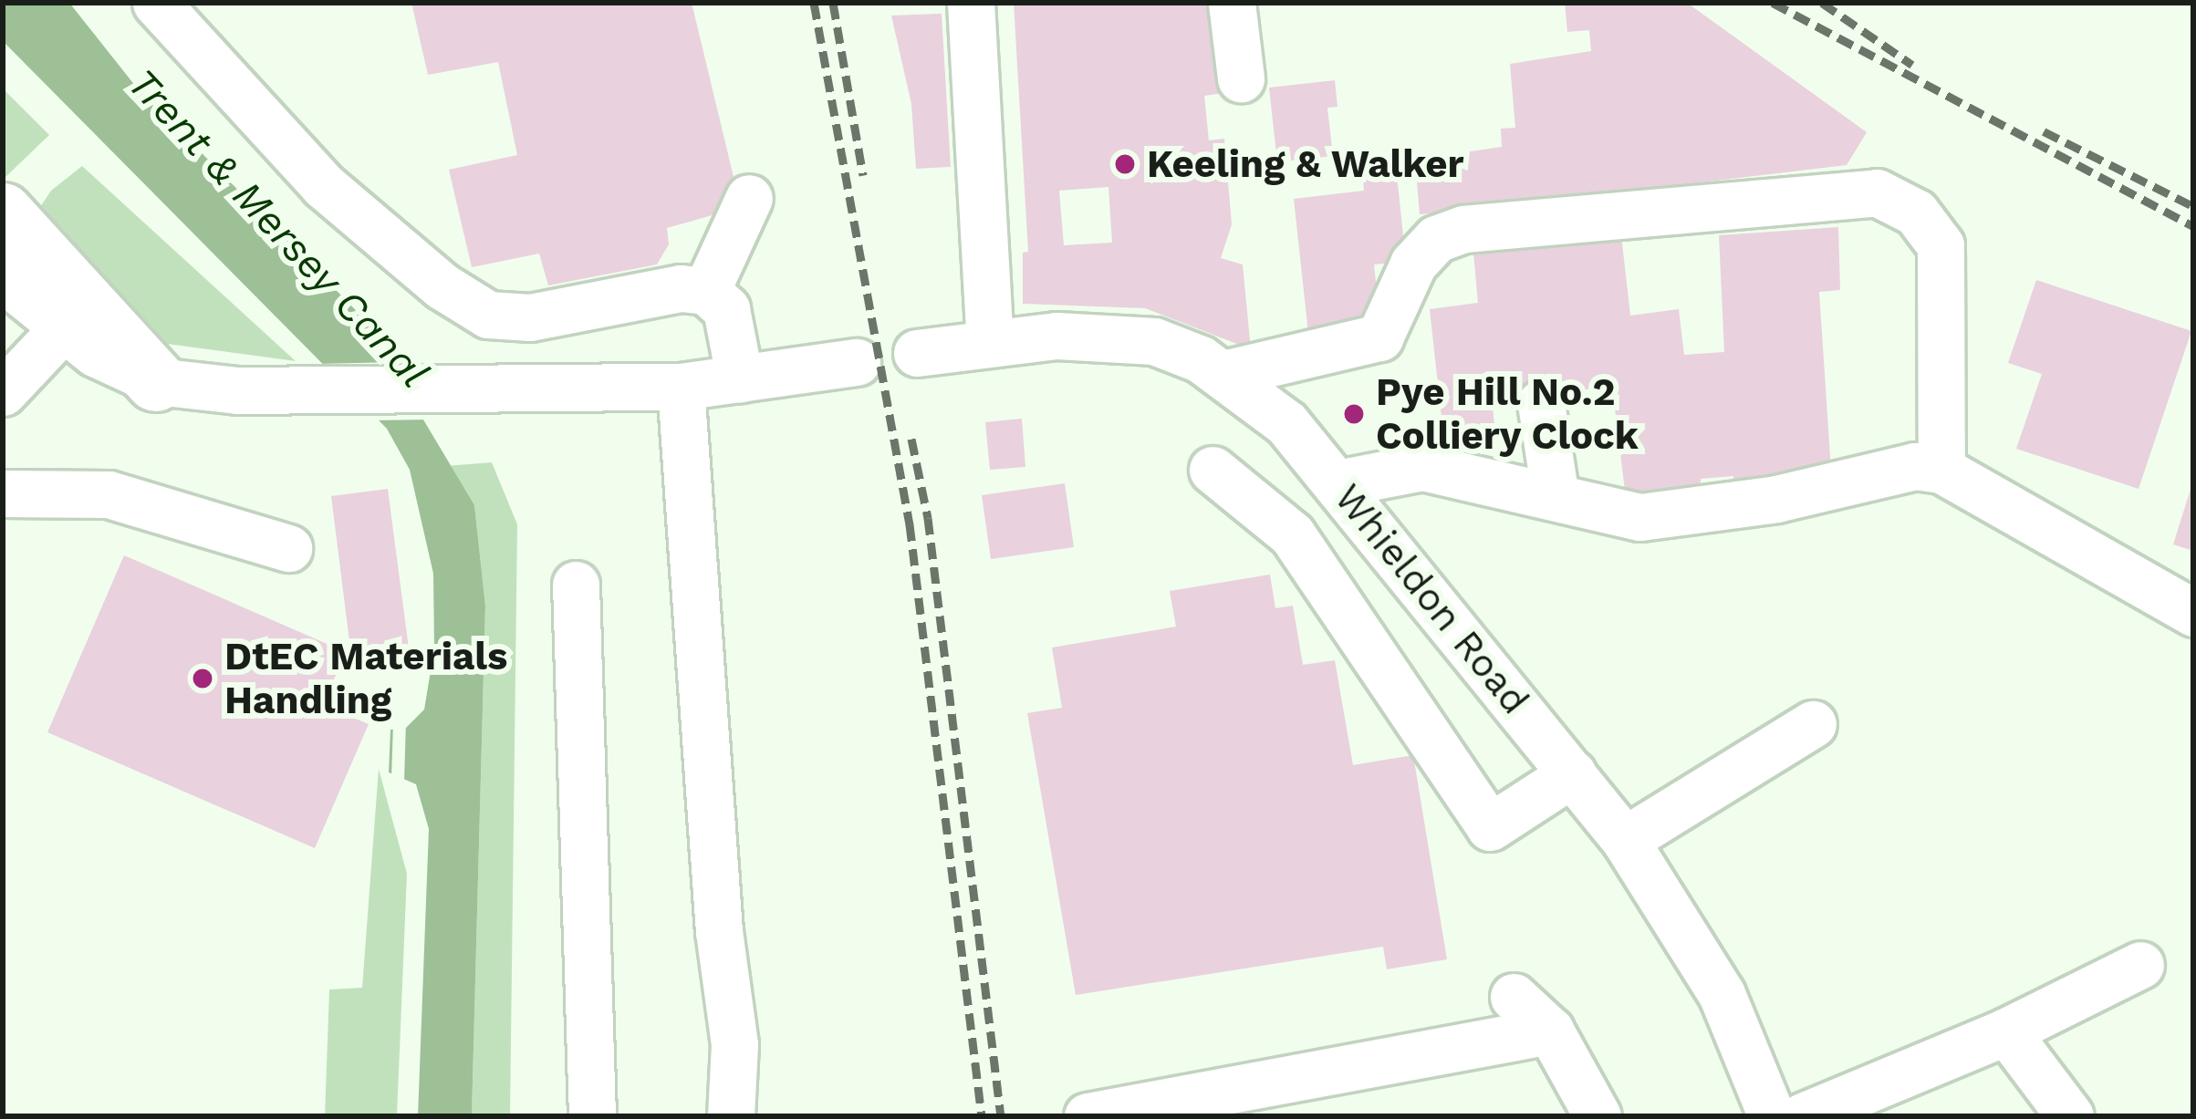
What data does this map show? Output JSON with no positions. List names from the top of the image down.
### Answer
{
  "streets": {
    "street": ["Whieldon Road"]
  },
  "water": ["Trent & Mersey Canal"],
  "places": ["Keeling & Walker", "Pye Hill No.2 Colliery Clock", "DtEC Materials Handling"]
}
